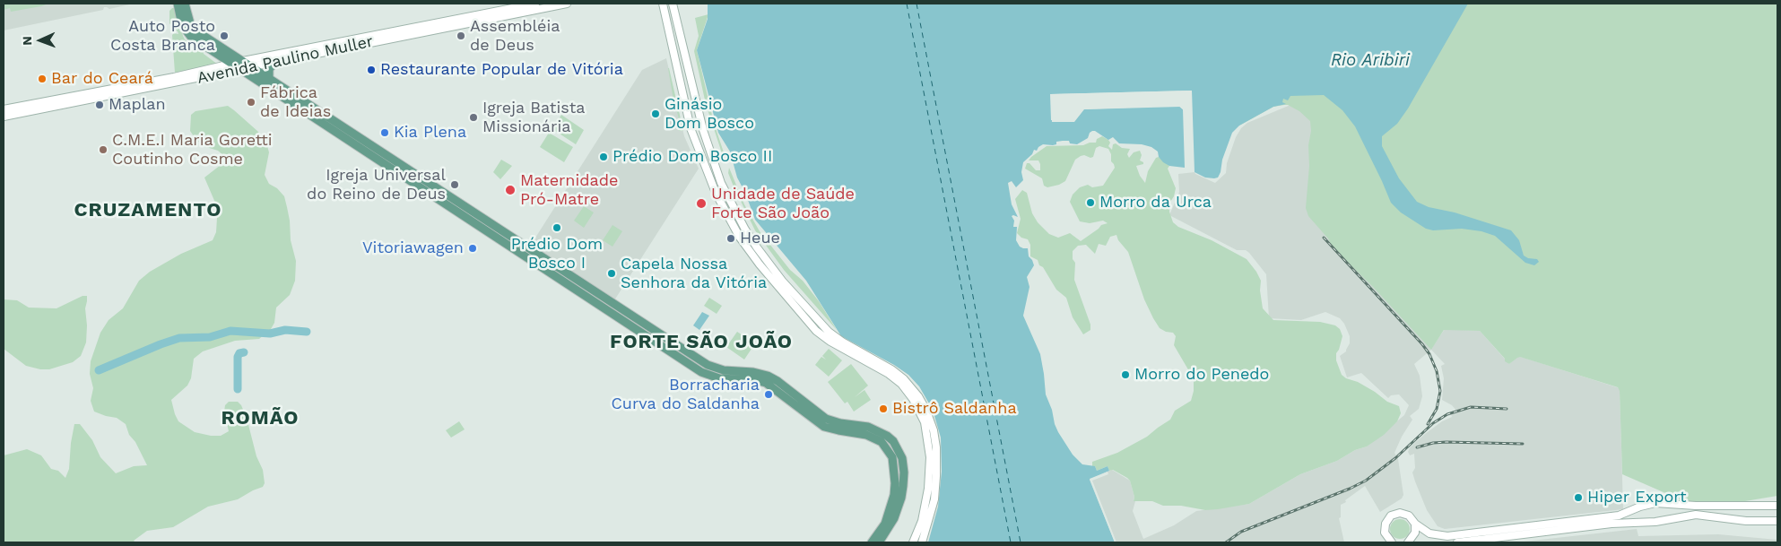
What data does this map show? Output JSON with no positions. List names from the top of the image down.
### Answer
{
  "streets": {
    "main road": ["Avenida Paulino Muller"]
  },
  "districts": ["CRUZAMENTO", "FORTE SÃO JOÃO", "ROMÃO"],
  "water": ["Rio Aribiri"],
  "places": [
    "Auto Posto Costa Branca",
    "Assembléia de Deus",
    "Restaurante Popular de Vitória",
    "Bar do Ceará",
    "Fábrica de Ideias",
    "Maplan",
    "Ginásio Dom Bosco",
    "Igreja Batista Missionária",
    "Kia Plena",
    "C.M.E.I Maria Goretti Coutinho Cosme",
    "Prédio Dom Bosco II",
    "Igreja Universal do Reino de Deus",
    "Maternidade Pró-Matre",
    "Morro da Urca",
    "Unidade de Saúde Forte São João",
    "Prédio Dom Bosco I",
    "Heue",
    "Vitoriawagen",
    "Capela Nossa Senhora da Vitória",
    "Morro do Penedo",
    "Borracharia Curva do Saldanha",
    "Bistrô Saldanha",
    "Hiper Export"
  ],
  "north": "left"
}
